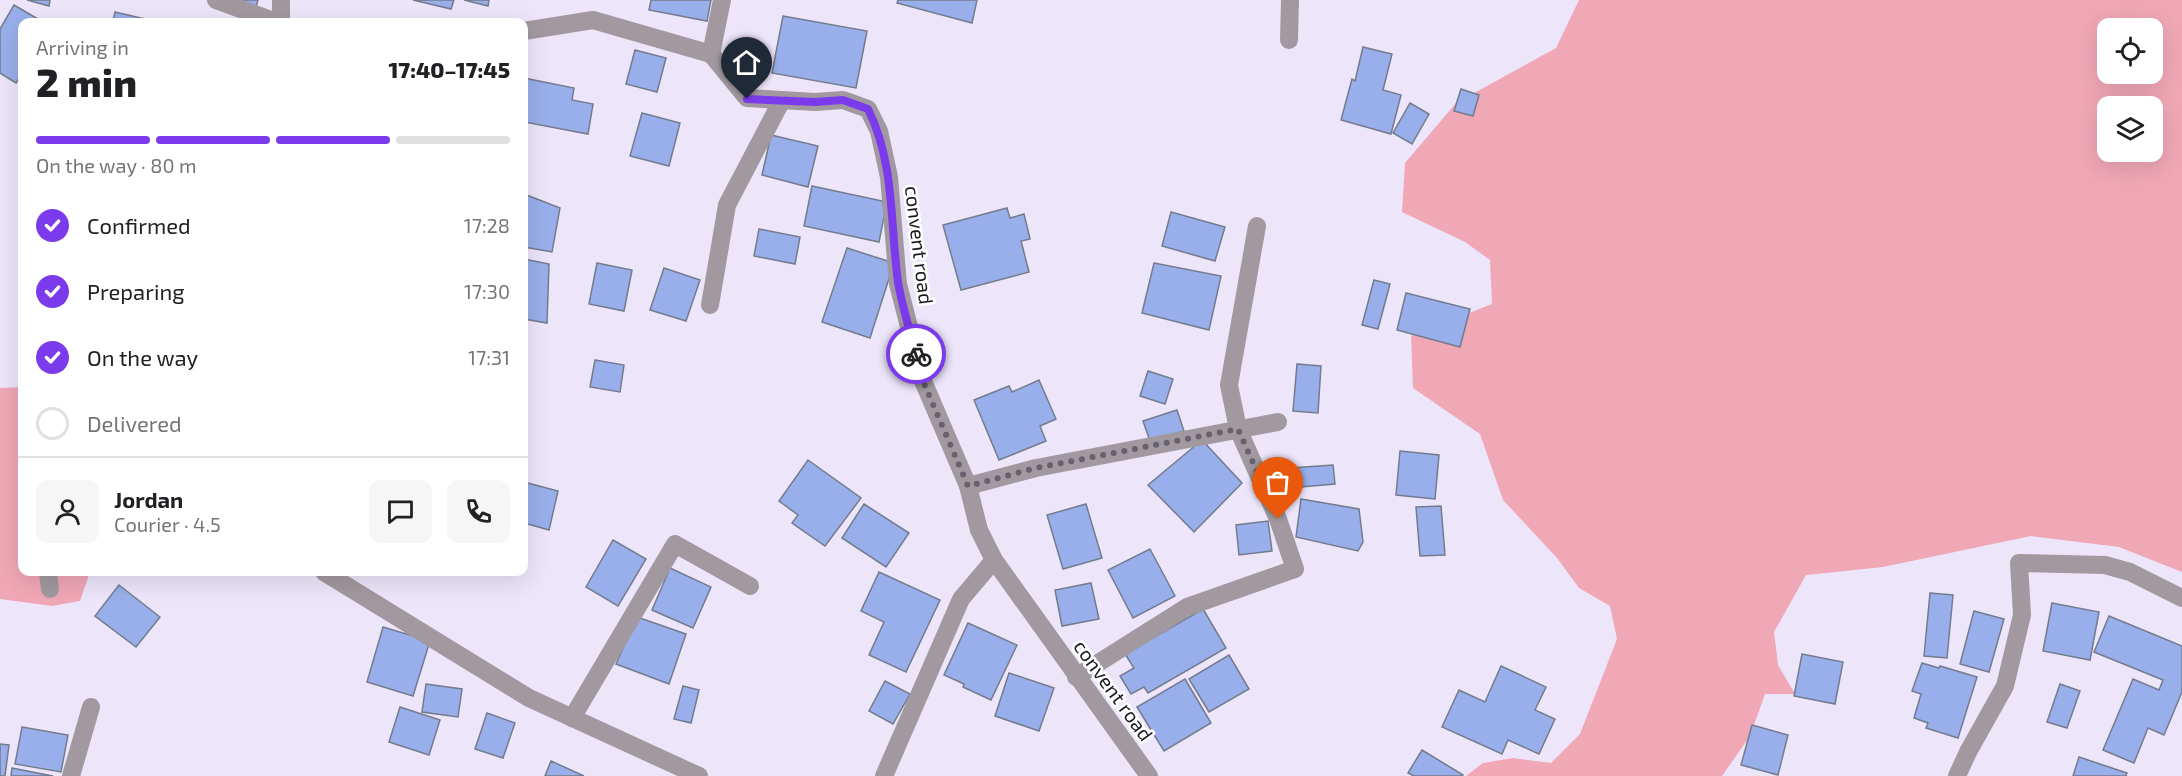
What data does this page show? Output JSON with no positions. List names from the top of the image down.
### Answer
{
  "streets": {
    "street": ["convent road"]
  },
  "page": {
    "heading": ["2 min", "Arriving in", "17:40–17:45"],
    "panel": ["Jordan", "Courier · 4.5"],
    "bar": "On the way · 80 m",
    "list": [
      ["Confirmed", "17:28"],
      ["Preparing", "17:30"],
      ["On the way", "17:31"],
      "Delivered"
    ]
  }
}
